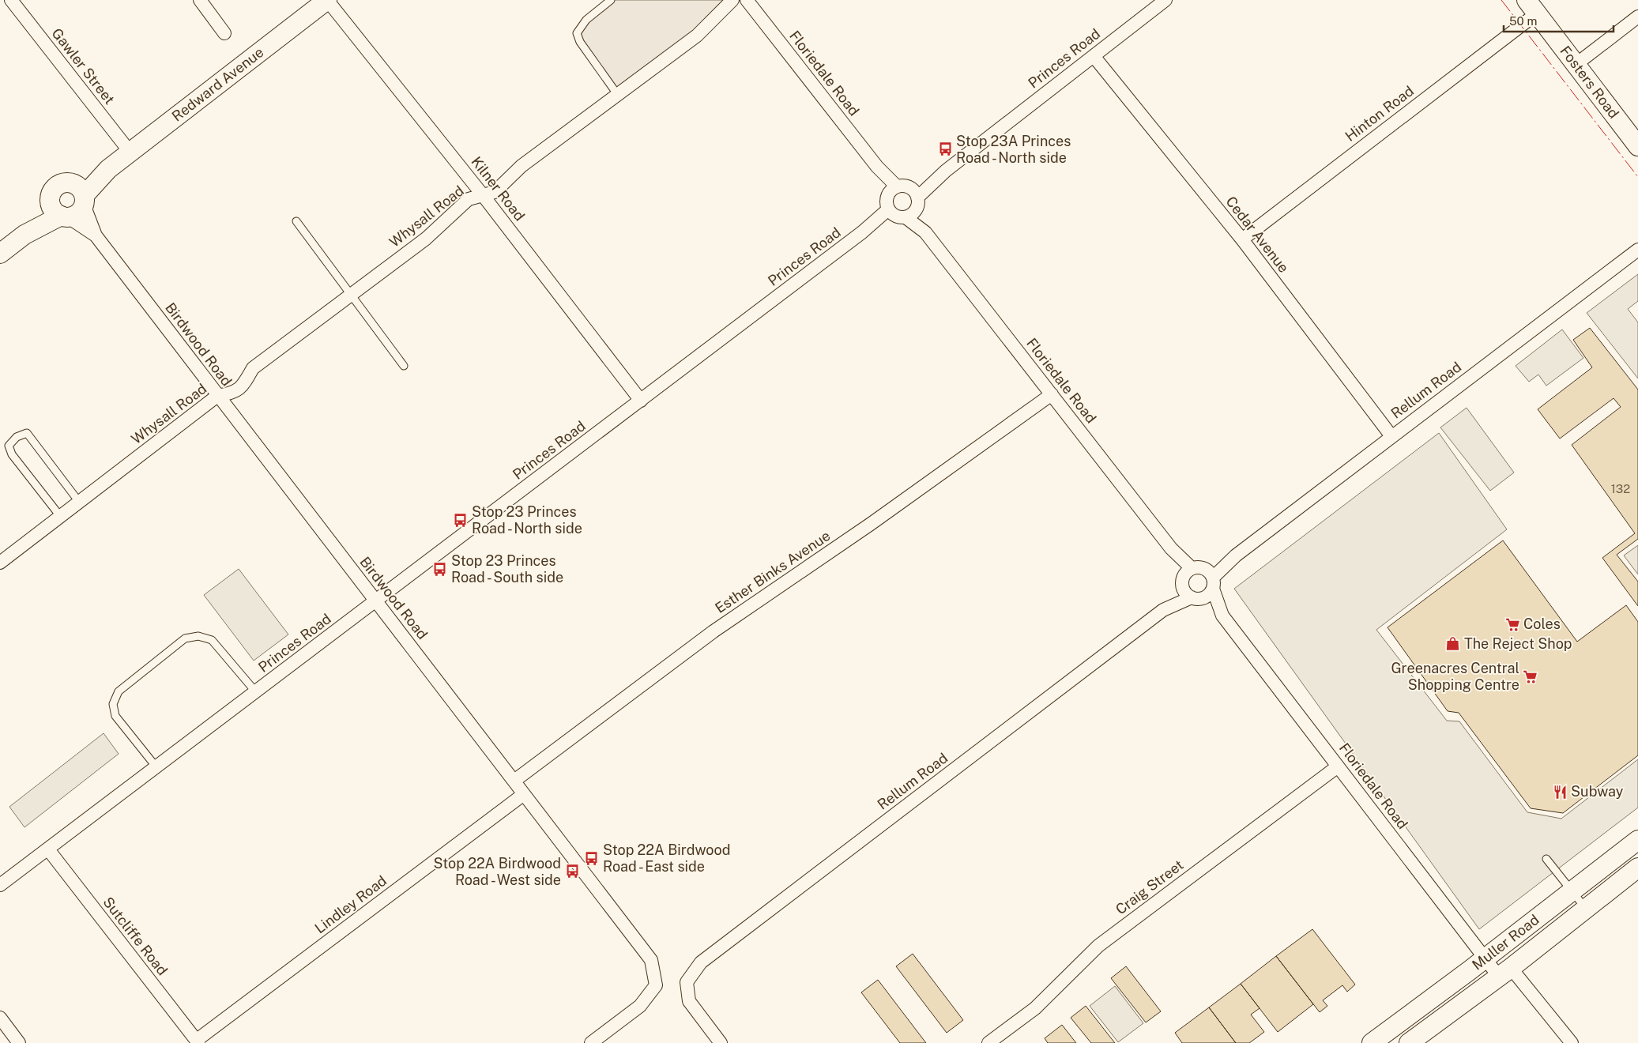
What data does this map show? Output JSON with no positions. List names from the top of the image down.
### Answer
{
  "streets": {
    "main road": ["Fosters Road", "Redward Avenue", "Muller Road"],
    "street": [
      "Princes Road",
      "Gawler Street",
      "Floriedale Road",
      "Hinton Road",
      "Kilner Road",
      "Whysall Road",
      "Cedar Avenue",
      "Birdwood Road",
      "Rellum Road",
      "Esther Binks Avenue",
      "Craig Street",
      "Lindley Road",
      "Sutcliffe Road"
    ]
  },
  "crossings": [
    ["Princes Road", "Floriedale Road"],
    ["Princes Road", "Kilner Road"],
    ["Princes Road", "Cedar Avenue"],
    ["Princes Road", "Birdwood Road"],
    ["Princes Road", "Sutcliffe Road"],
    ["Gawler Street", "Redward Avenue"],
    ["Floriedale Road", "Rellum Road"],
    ["Floriedale Road", "Esther Binks Avenue"],
    ["Floriedale Road", "Craig Street"],
    ["Floriedale Road", "Muller Road"],
    ["Fosters Road", "Hinton Road"],
    ["Redward Avenue", "Kilner Road"],
    ["Redward Avenue", "Birdwood Road"],
    ["Hinton Road", "Cedar Avenue"],
    ["Kilner Road", "Whysall Road"],
    ["Whysall Road", "Birdwood Road"],
    ["Cedar Avenue", "Rellum Road"],
    ["Birdwood Road", "Esther Binks Avenue"],
    ["Birdwood Road", "Lindley Road"],
    ["Lindley Road", "Sutcliffe Road"]
  ],
  "places": {
    "bus stop": [
      "Stop 23A Princes Road - North side",
      "Stop 23 Princes Road - North side",
      "Stop 23 Princes Road - South side",
      "Stop 22A Birdwood Road - East side",
      "Stop 22A Birdwood Road - West side"
    ],
    "supermarket": ["Coles", "Greenacres Central Shopping Centre"],
    "shop": ["The Reject Shop"],
    "restaurant": ["Subway"]
  },
  "house_numbers": ["132"],
  "scale_bar": "50 m"
}
